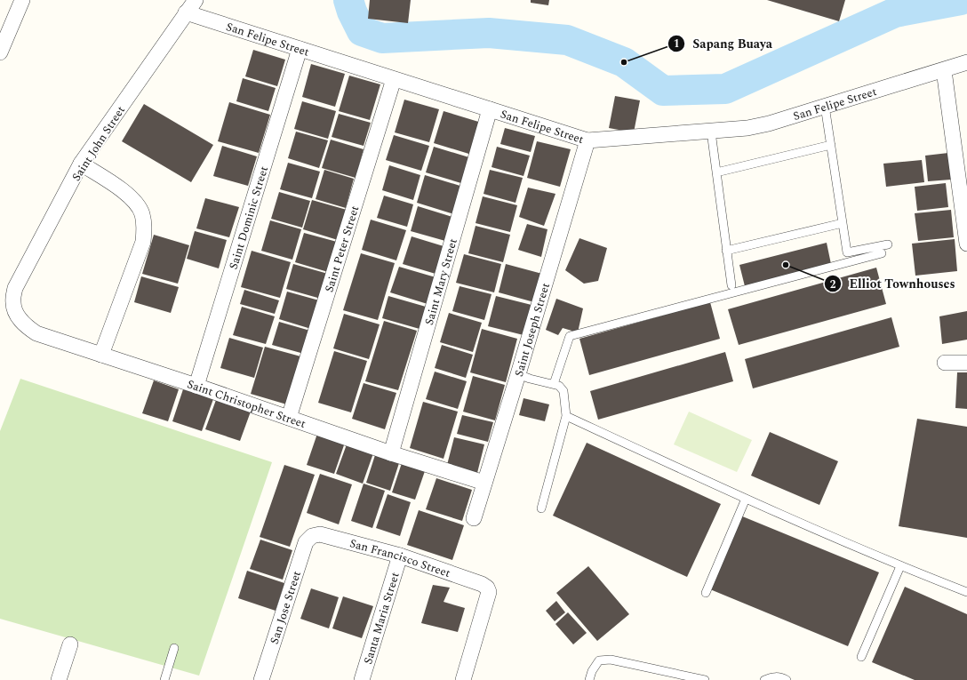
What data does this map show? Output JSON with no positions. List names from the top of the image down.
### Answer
{
  "streets": {
    "street": [
      "San Felipe Street",
      "Saint John Street",
      "Saint Dominic Street",
      "Saint Peter Street",
      "Saint Mary Street",
      "Saint Joseph Street",
      "Saint Christopher Street",
      "San Francisco Street",
      "San Jose Street",
      "Santa Maria Street"
    ]
  },
  "crossings": [
    ["San Felipe Street", "Saint John Street"],
    ["San Felipe Street", "Saint Dominic Street"],
    ["San Felipe Street", "Saint Peter Street"],
    ["San Felipe Street", "Saint Mary Street"],
    ["San Felipe Street", "Saint Joseph Street"],
    ["Saint John Street", "Saint Christopher Street"],
    ["Saint Dominic Street", "Saint Christopher Street"],
    ["Saint Peter Street", "Saint Christopher Street"],
    ["Saint Mary Street", "Saint Christopher Street"],
    ["Saint Joseph Street", "Saint Christopher Street"],
    ["San Francisco Street", "San Jose Street"],
    ["San Francisco Street", "Santa Maria Street"]
  ],
  "places": ["Sapang Buaya", "Elliot Townhouses"]
}
